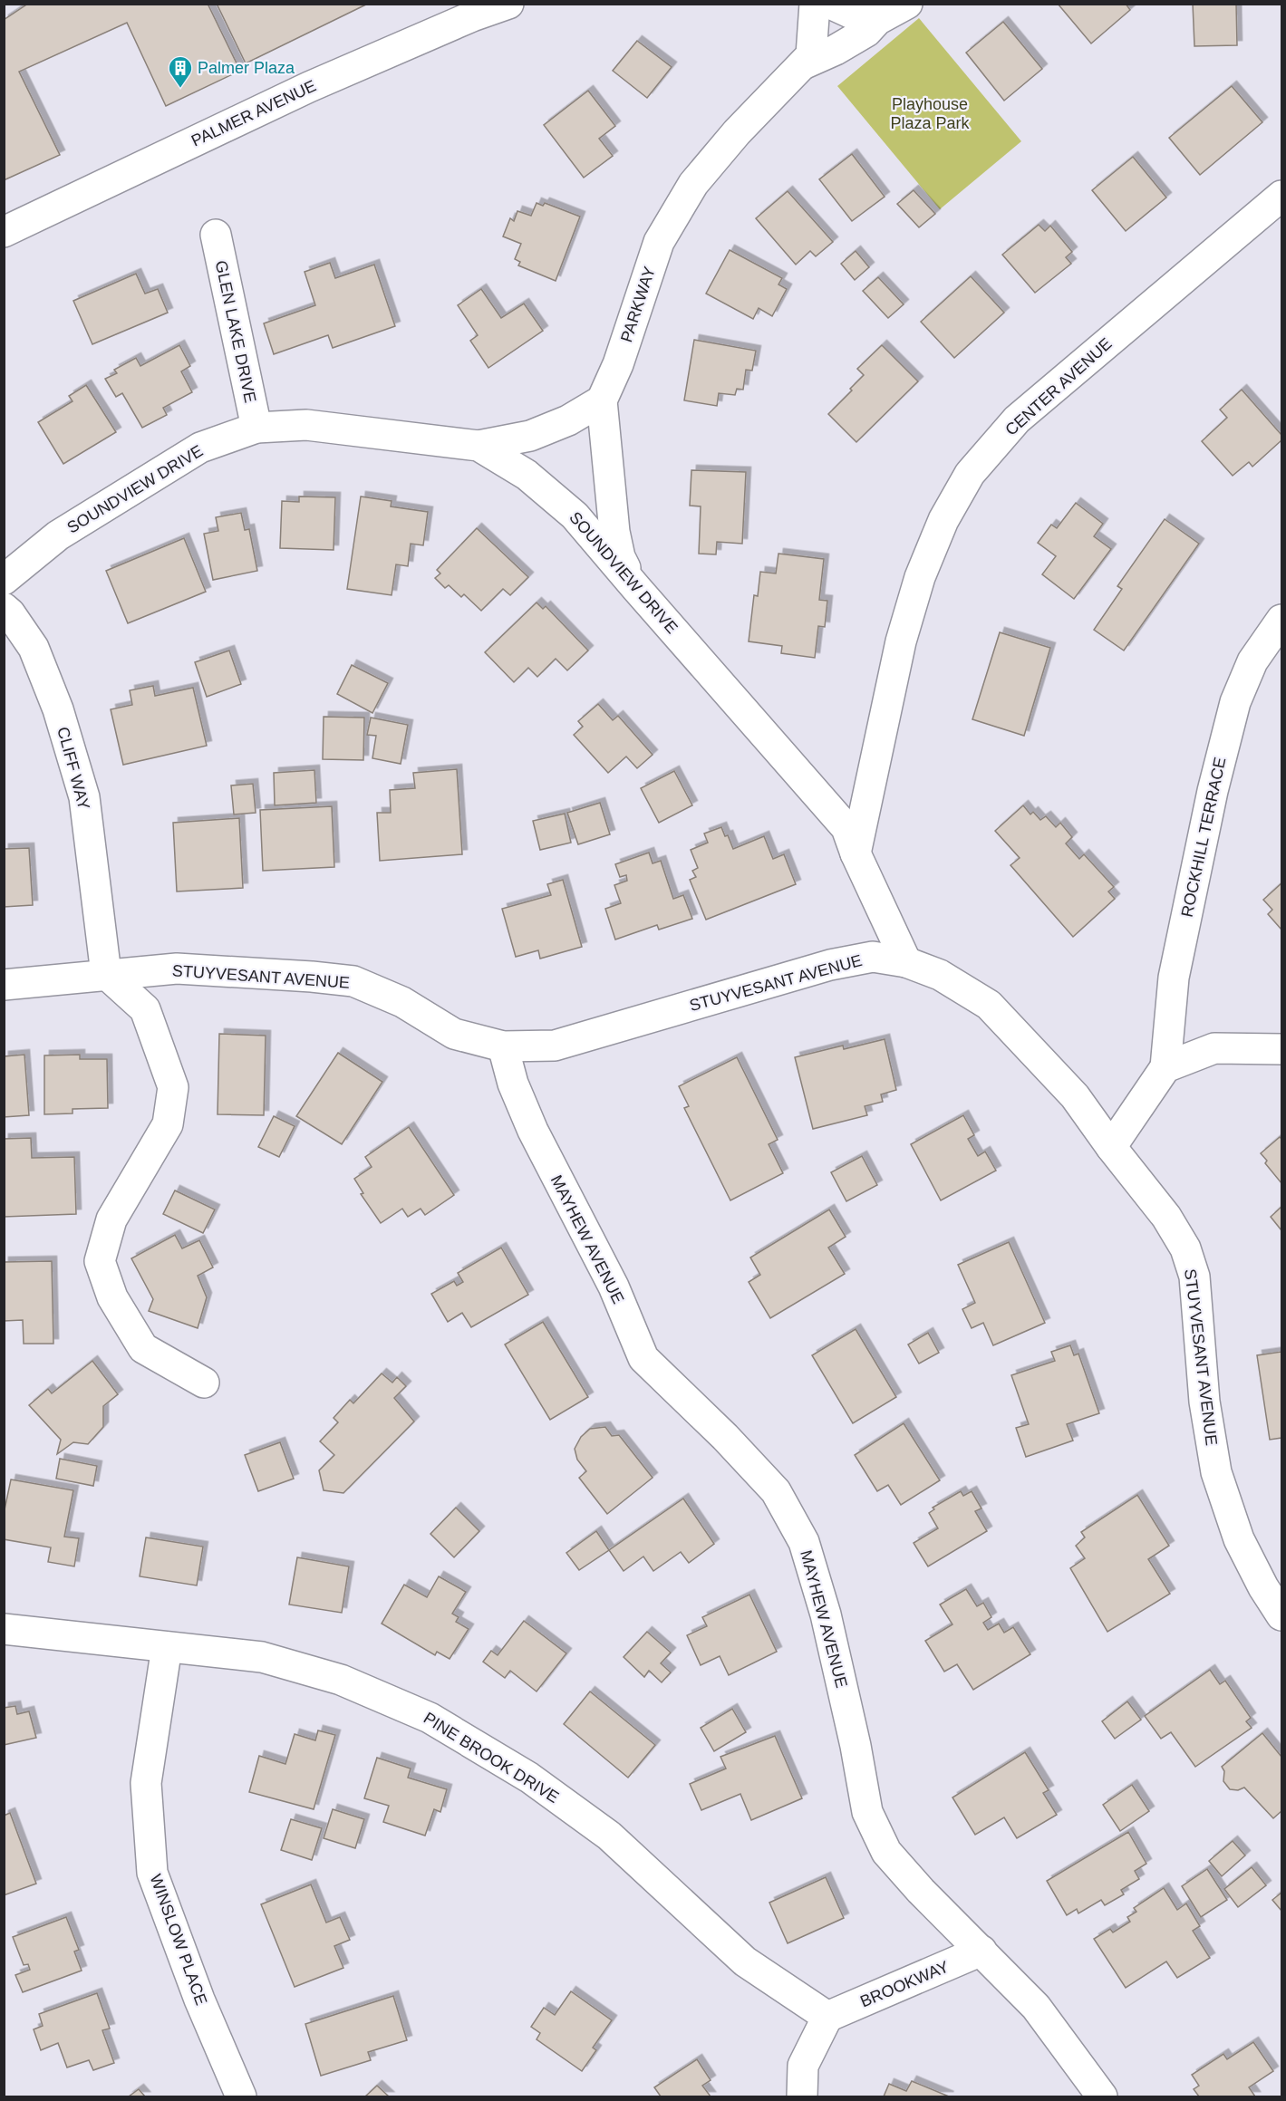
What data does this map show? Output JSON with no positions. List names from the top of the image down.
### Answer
{
  "streets": {
    "street": [
      "PALMER AVENUE",
      "PARKWAY",
      "GLEN LAKE DRIVE",
      "CENTER AVENUE",
      "SOUNDVIEW DRIVE",
      "CLIFF WAY",
      "ROCKHILL TERRACE",
      "STUYVESANT AVENUE",
      "MAYHEW AVENUE",
      "PINE BROOK DRIVE",
      "WINSLOW PLACE",
      "BROOKWAY"
    ]
  },
  "crossings": [
    ["PARKWAY", "SOUNDVIEW DRIVE"],
    ["GLEN LAKE DRIVE", "SOUNDVIEW DRIVE"],
    ["CENTER AVENUE", "SOUNDVIEW DRIVE"],
    ["SOUNDVIEW DRIVE", "STUYVESANT AVENUE"],
    ["CLIFF WAY", "STUYVESANT AVENUE"],
    ["STUYVESANT AVENUE", "MAYHEW AVENUE"],
    ["MAYHEW AVENUE", "BROOKWAY"],
    ["PINE BROOK DRIVE", "WINSLOW PLACE"],
    ["PINE BROOK DRIVE", "BROOKWAY"]
  ],
  "parks": ["Playhouse Plaza Park"],
  "places": {
    "building": ["Palmer Plaza"]
  }
}
